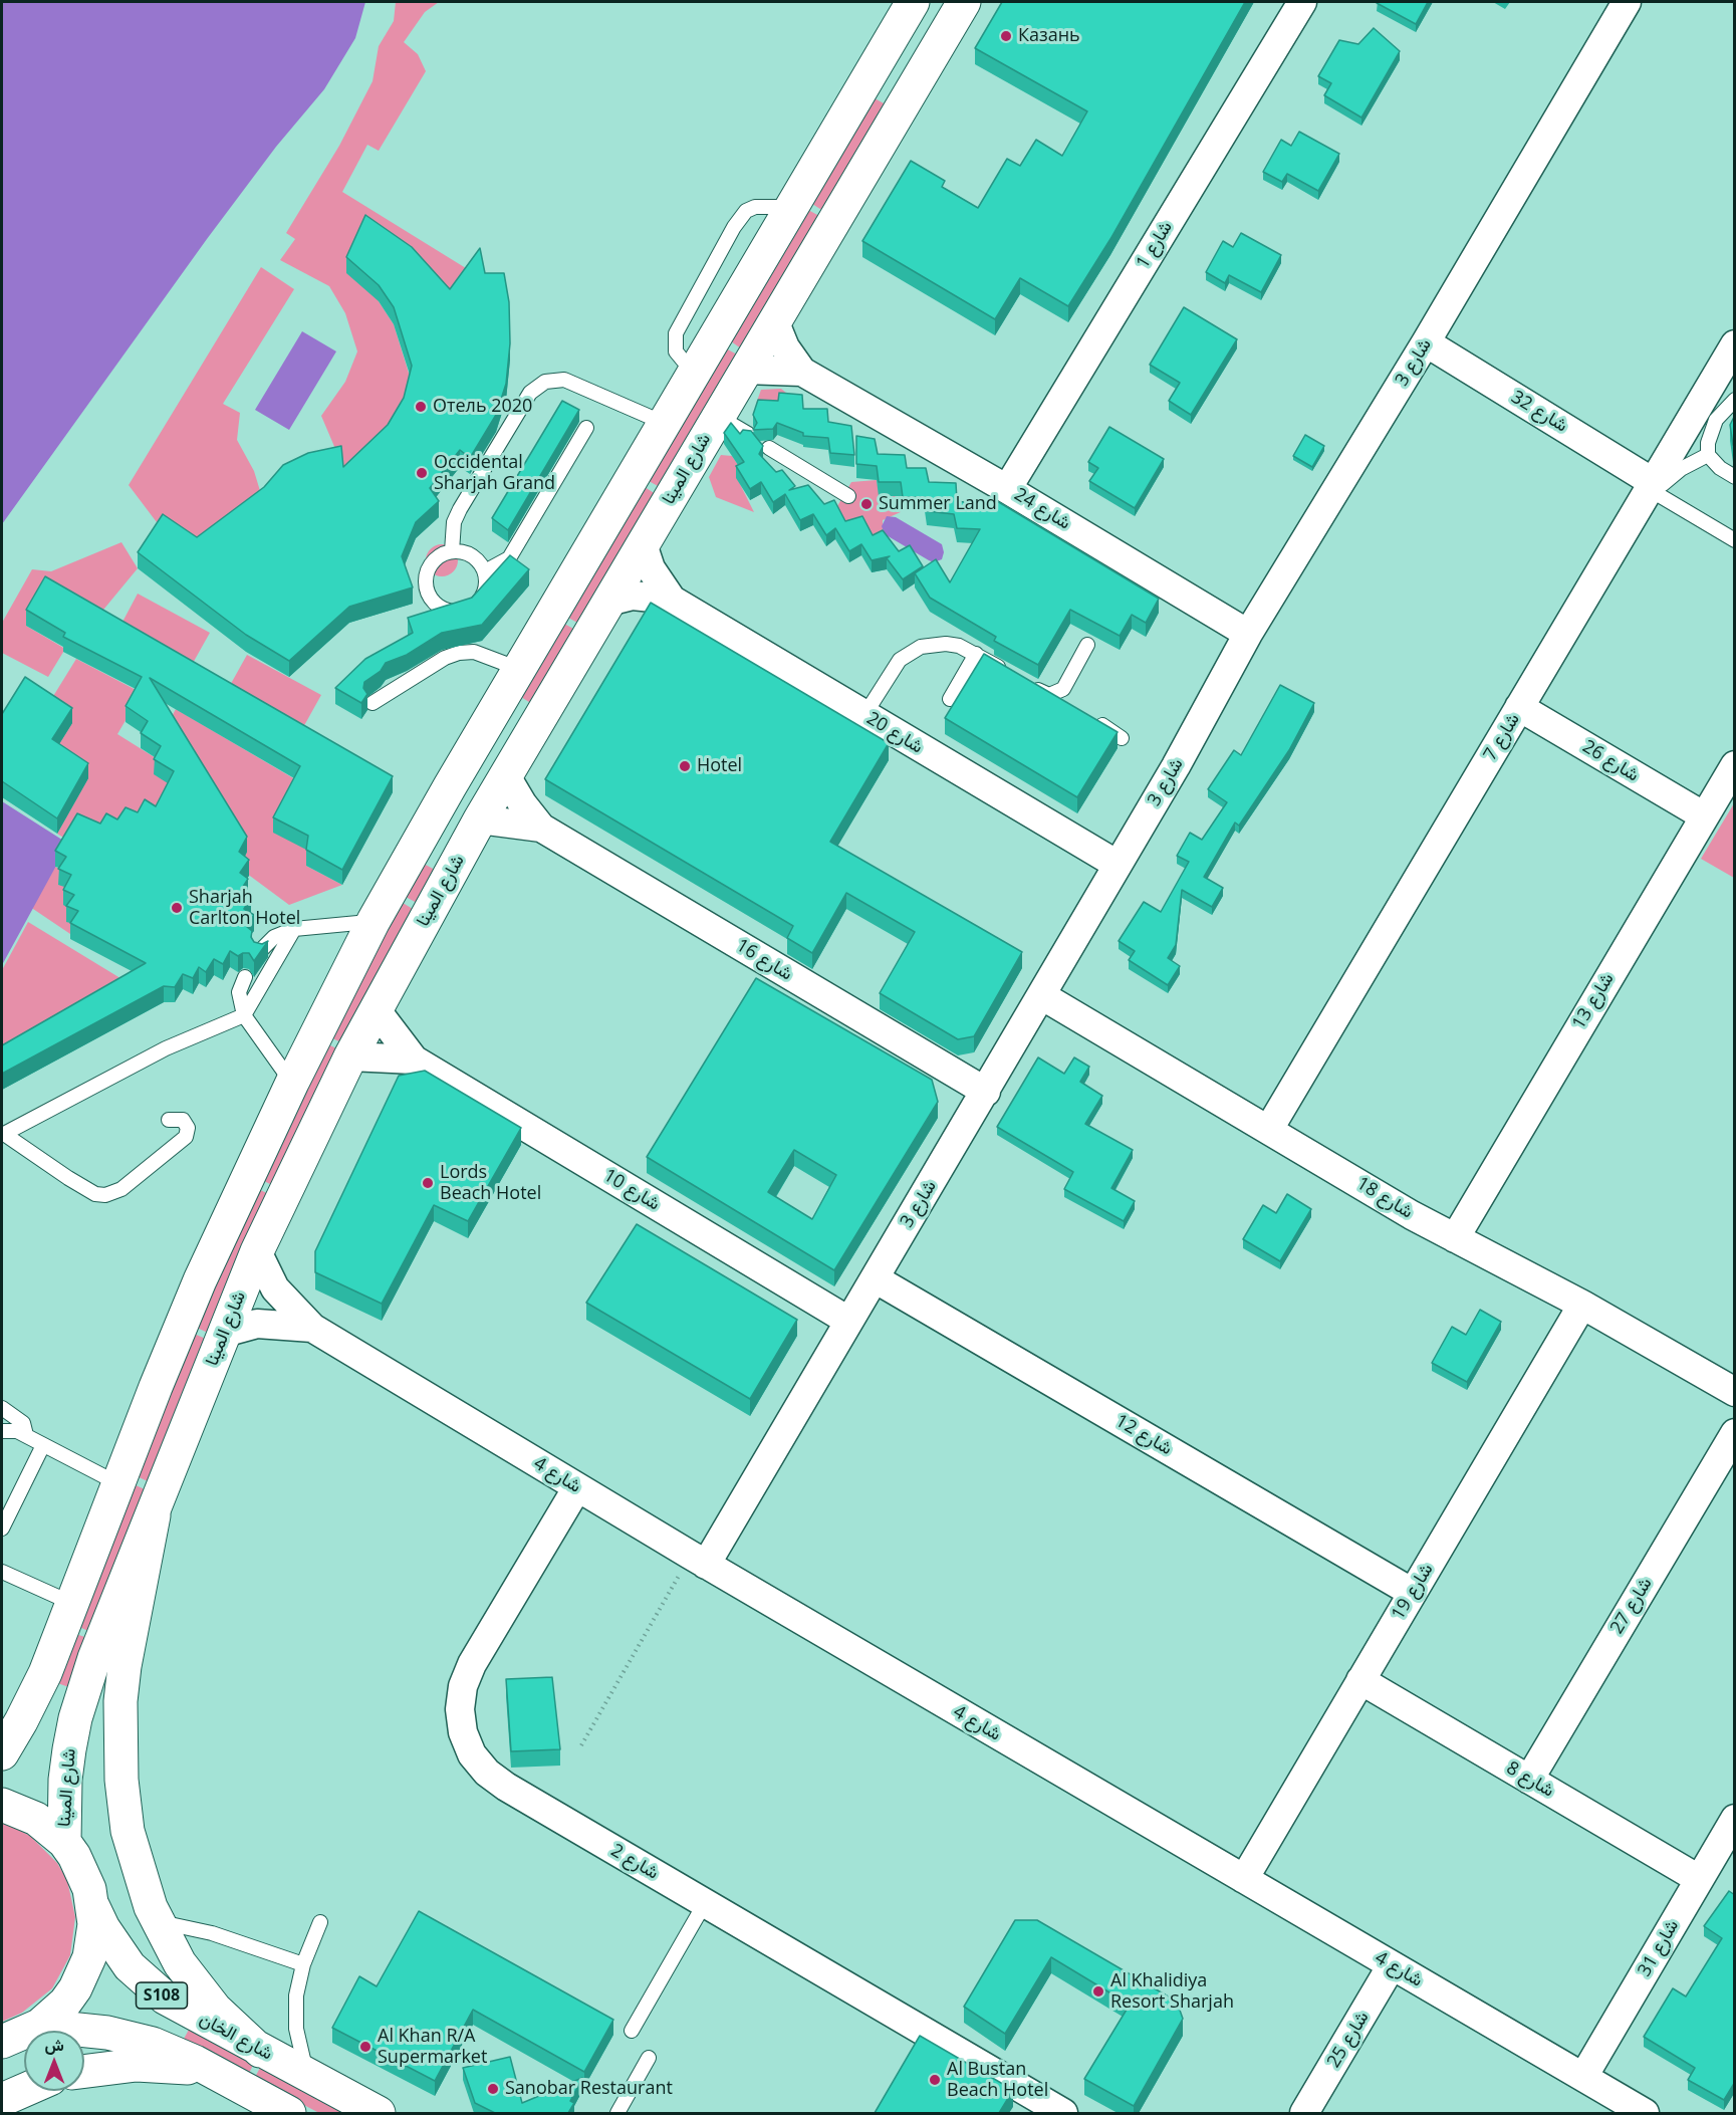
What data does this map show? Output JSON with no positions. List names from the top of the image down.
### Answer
{
  "streets": {
    "main road": ["شارع المينا", "S108", "شارع الخان"],
    "street": [
      "شارع 1",
      "شارع 3",
      "شارع 32",
      "شارع 24",
      "شارع 20",
      "شارع 7",
      "شارع 26",
      "شارع 16",
      "شارع 13",
      "شارع 10",
      "شارع 18",
      "شارع 12",
      "شارع 4",
      "شارع 19",
      "شارع 27",
      "شارع 8",
      "شارع 2",
      "شارع 31",
      "شارع 25"
    ]
  },
  "crossings": [
    ["شارع 1", "شارع 24"],
    ["شارع 3", "شارع 32"],
    ["شارع 3", "شارع 24"],
    ["شارع 3", "شارع 20"],
    ["شارع 3", "شارع 16"],
    ["شارع 3", "شارع 10"],
    ["شارع 3", "شارع 18"],
    ["شارع 3", "شارع 12"],
    ["شارع 3", "شارع 4"],
    ["شارع 32", "شارع 7"],
    ["شارع المينا", "شارع 24"],
    ["شارع المينا", "شارع 20"],
    ["شارع المينا", "شارع 16"],
    ["شارع المينا", "شارع 10"],
    ["شارع المينا", "شارع 4"],
    ["شارع 7", "شارع 26"],
    ["شارع 7", "شارع 18"],
    ["شارع 26", "شارع 13"],
    ["شارع 13", "شارع 18"],
    ["شارع 18", "شارع 19"],
    ["شارع 12", "شارع 19"],
    ["شارع 4", "شارع 19"],
    ["شارع 4", "شارع 2"],
    ["شارع 4", "شارع 31"],
    ["شارع 4", "شارع 25"],
    ["شارع 19", "شارع 8"],
    ["شارع 27", "شارع 8"],
    ["شارع 8", "شارع 31"]
  ],
  "places": [
    "Казань",
    "Отель 2020",
    "Occidental Sharjah Grand",
    "Summer Land",
    "Hotel",
    "Sharjah Carlton Hotel",
    "Lords Beach Hotel",
    "Al Khalidiya Resort Sharjah",
    "Al Khan R/A Supermarket",
    "Al Bustan Beach Hotel",
    "Sanobar Restaurant"
  ],
  "north": "top"
}
